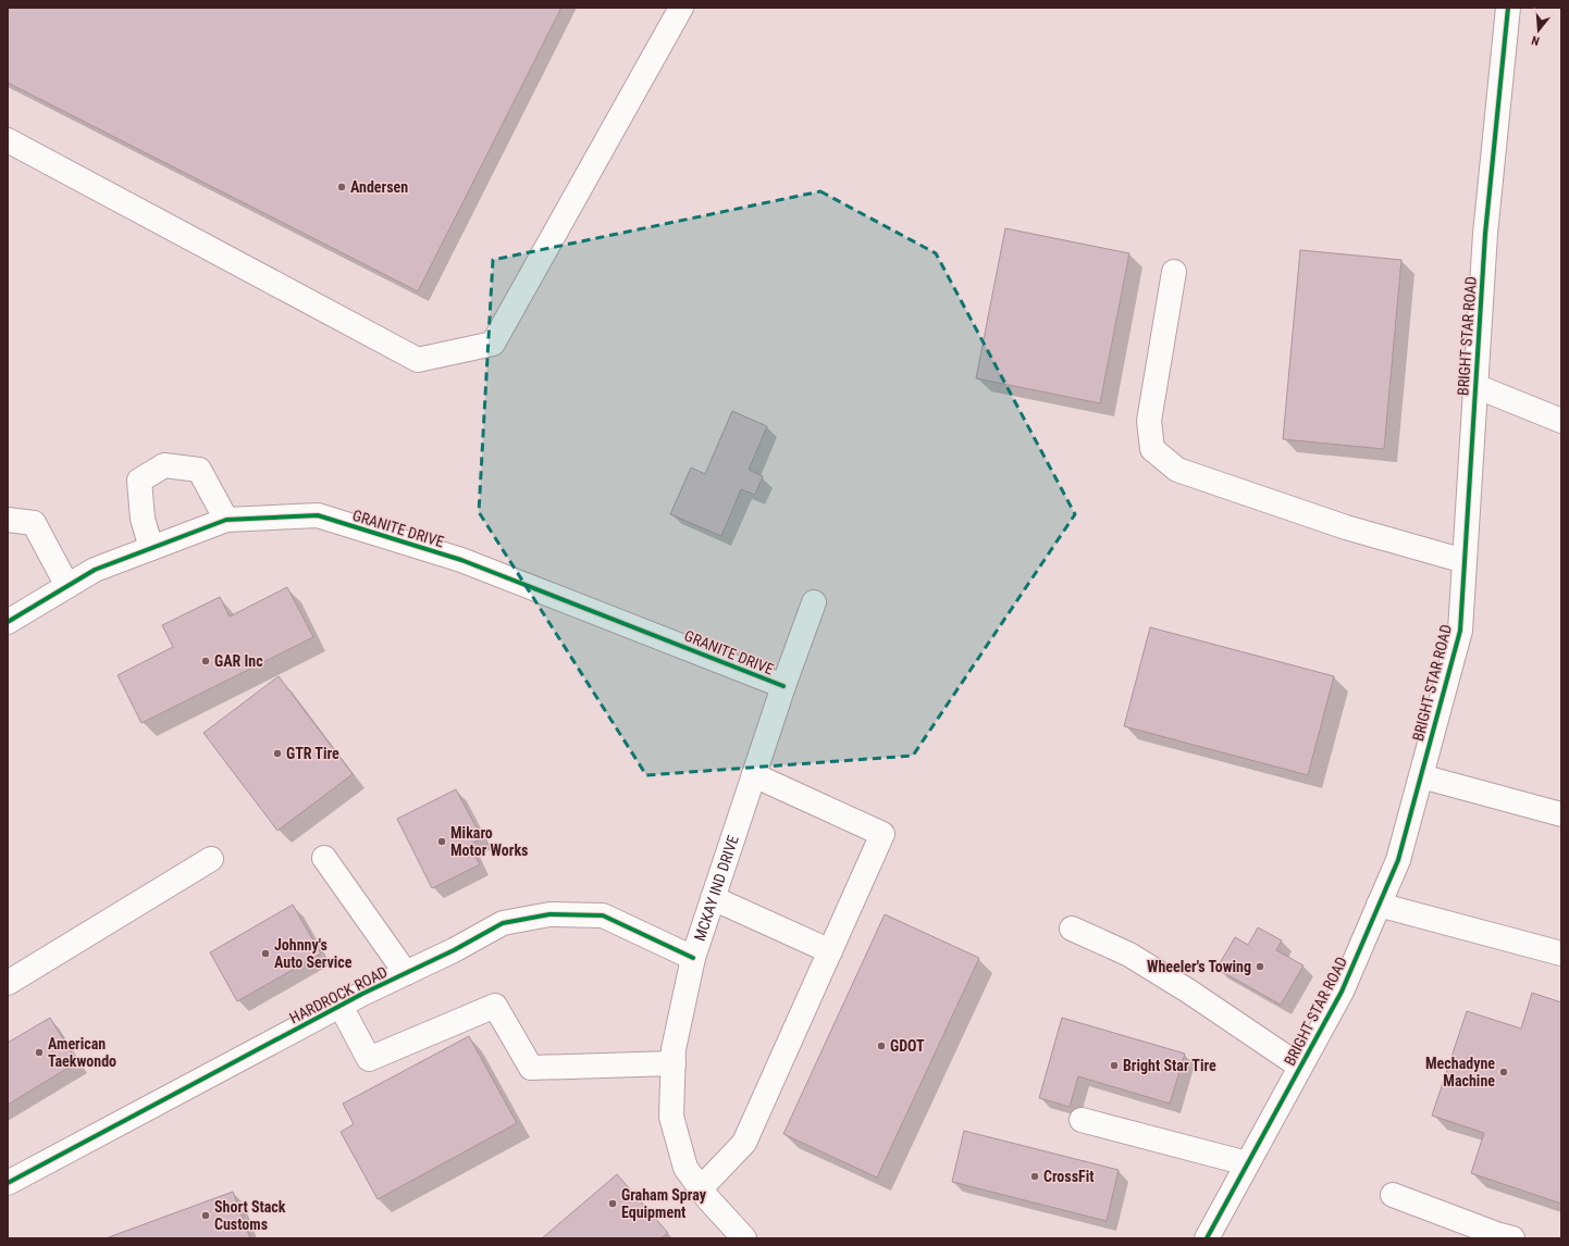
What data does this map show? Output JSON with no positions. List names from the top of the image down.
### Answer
{
  "streets": {
    "street": [
      "BRIGHT STAR ROAD",
      "GRANITE DRIVE",
      "MCKAY IND DRIVE",
      "HARDROCK ROAD"
    ]
  },
  "crossings": [
    ["GRANITE DRIVE", "MCKAY IND DRIVE"],
    ["MCKAY IND DRIVE", "HARDROCK ROAD"]
  ],
  "places": [
    "Andersen",
    "GAR Inc",
    "GTR Tire",
    "Mikaro Motor Works",
    "Johnny's Auto Service",
    "Wheeler's Towing",
    "GDOT",
    "American Taekwondo",
    "Bright Star Tire",
    "Mechadyne Machine",
    "CrossFit",
    "Graham Spray Equipment",
    "Short Stack Customs"
  ],
  "north": "bottom"
}
